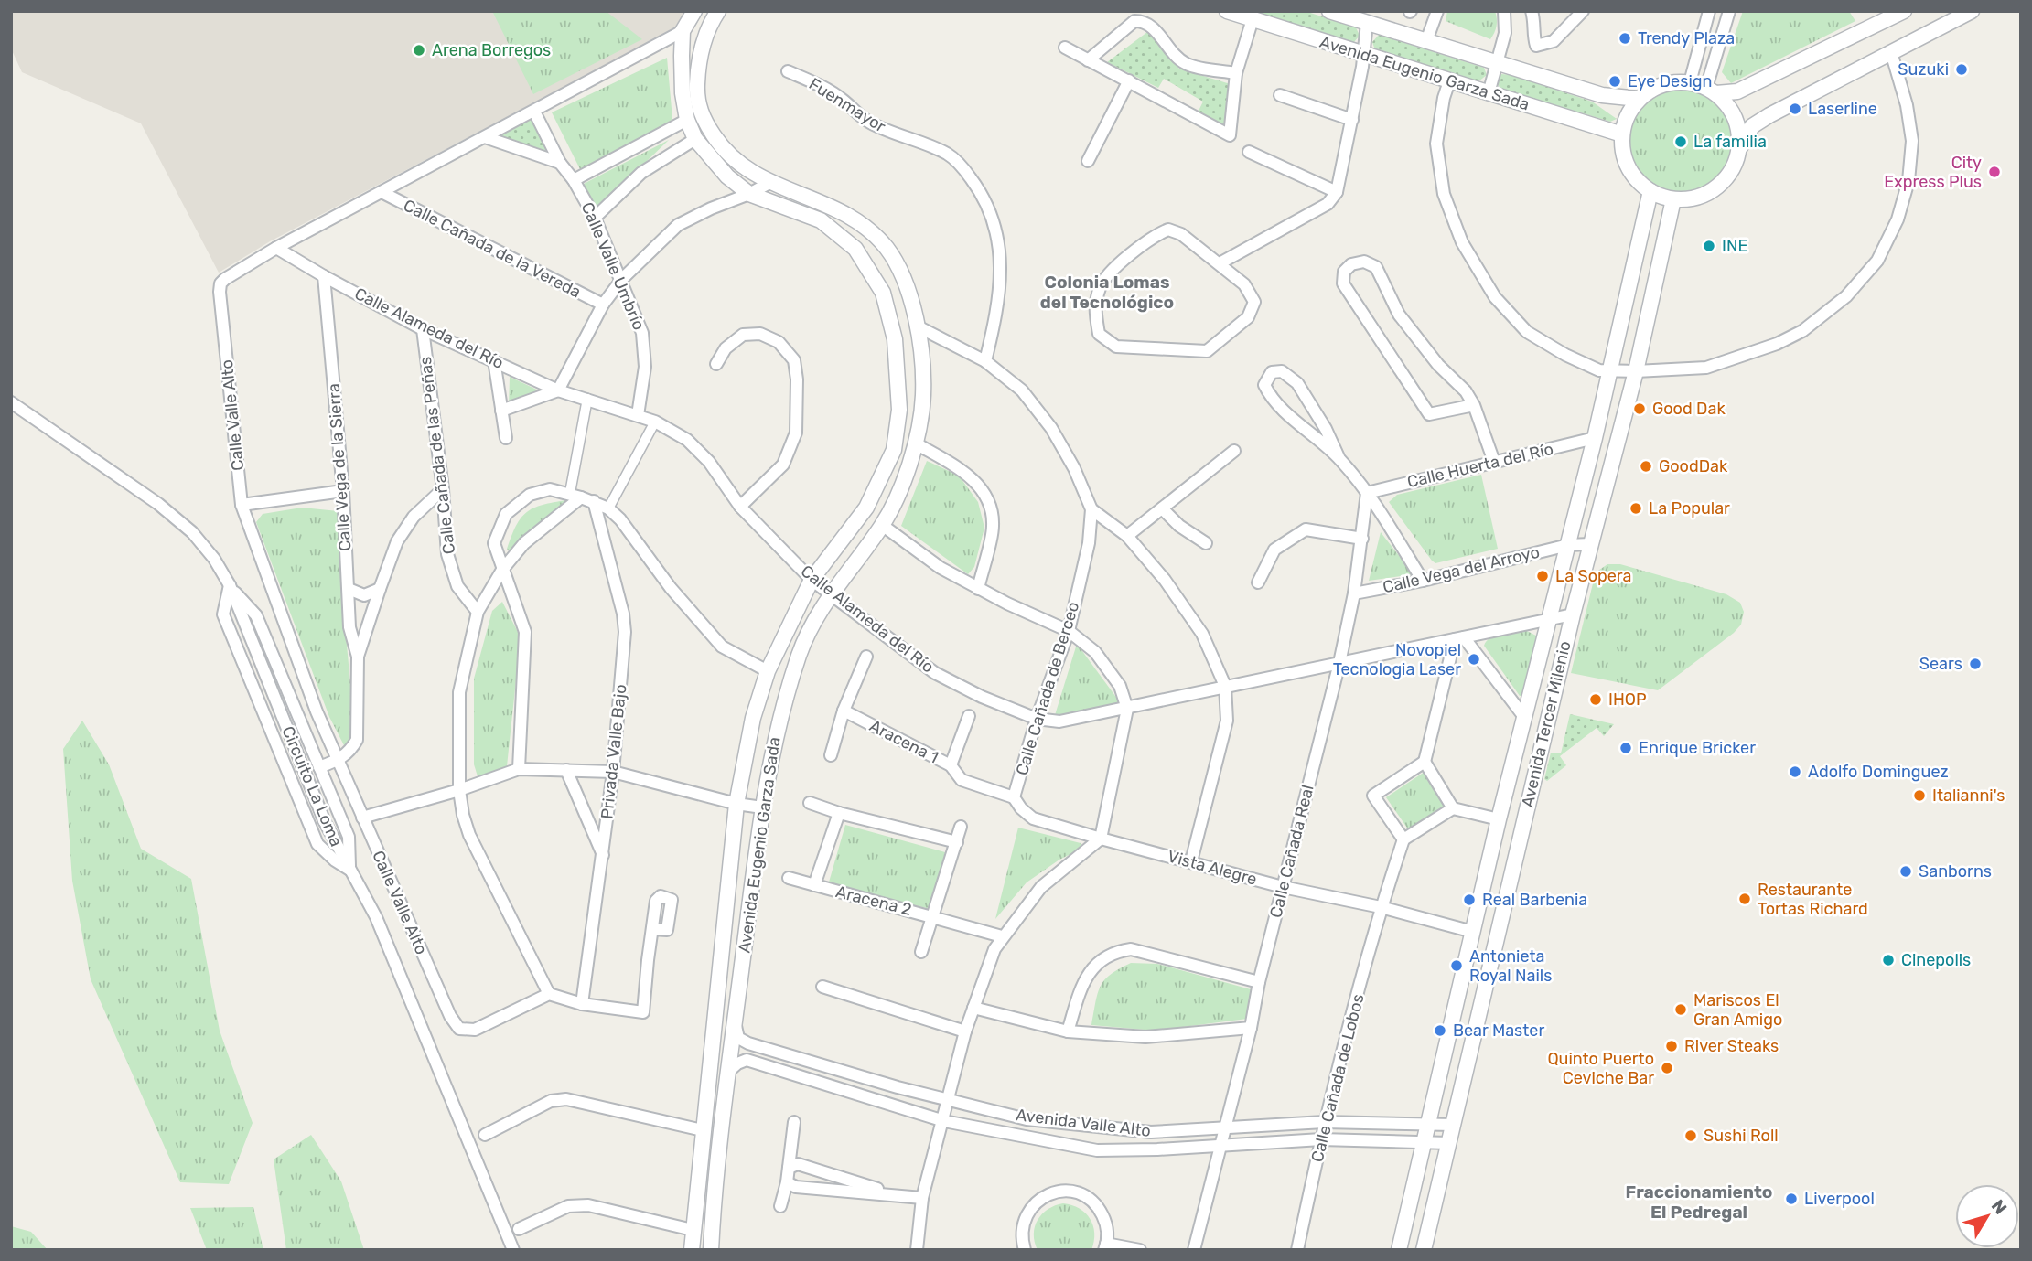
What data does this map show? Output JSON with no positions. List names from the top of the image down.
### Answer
{
  "streets": {
    "street": [
      "Avenida Eugenio Garza Sada",
      "Fuenmayor",
      "Calle Cañada de la Vereda",
      "Calle Valle Umbrío",
      "Calle Alameda del Río",
      "Calle Valle Alto",
      "Calle Cañada de las Peñas",
      "Calle Huerta del Río",
      "Calle Vega de la Sierra",
      "Calle Vega del Arroyo",
      "Calle Cañada de Berceo",
      "Avenida Tercer Milenio",
      "Aracena 1",
      "Privada Valle Bajo",
      "Circuito La Loma",
      "Calle Cañada Real",
      "Vista Alegre",
      "Aracena 2",
      "Calle Cañada de Lobos",
      "Avenida Valle Alto"
    ]
  },
  "crossings": [
    ["Avenida Eugenio Garza Sada", "Calle Alameda del Río"],
    ["Avenida Eugenio Garza Sada", "Calle Valle Alto"],
    ["Avenida Eugenio Garza Sada", "Calle Cañada de Berceo"],
    ["Avenida Eugenio Garza Sada", "Avenida Tercer Milenio"],
    ["Avenida Eugenio Garza Sada", "Avenida Valle Alto"],
    ["Fuenmayor", "Calle Cañada de Berceo"],
    ["Calle Cañada de la Vereda", "Calle Valle Alto"],
    ["Calle Valle Umbrío", "Calle Alameda del Río"],
    ["Calle Valle Umbrío", "Calle Valle Alto"],
    ["Calle Alameda del Río", "Calle Valle Alto"],
    ["Calle Alameda del Río", "Calle Cañada de las Peñas"],
    ["Calle Alameda del Río", "Calle Vega de la Sierra"],
    ["Calle Alameda del Río", "Calle Cañada de Berceo"],
    ["Calle Alameda del Río", "Avenida Tercer Milenio"],
    ["Calle Alameda del Río", "Calle Cañada Real"],
    ["Calle Huerta del Río", "Avenida Tercer Milenio"],
    ["Calle Huerta del Río", "Calle Cañada Real"],
    ["Calle Vega del Arroyo", "Avenida Tercer Milenio"],
    ["Calle Vega del Arroyo", "Calle Cañada Real"],
    ["Calle Cañada de Berceo", "Vista Alegre"],
    ["Avenida Tercer Milenio", "Vista Alegre"],
    ["Avenida Tercer Milenio", "Avenida Valle Alto"],
    ["Calle Cañada Real", "Vista Alegre"],
    ["Calle Cañada Real", "Avenida Valle Alto"],
    ["Vista Alegre", "Calle Cañada de Lobos"],
    ["Calle Cañada de Lobos", "Avenida Valle Alto"]
  ],
  "districts": ["Colonia Lomas del Tecnológico", "Fraccionamiento El Pedregal"],
  "places": [
    "Trendy Plaza",
    "Arena Borregos",
    "Suzuki",
    "Eye Design",
    "Laserline",
    "La familia",
    "City Express Plus",
    "INE",
    "Good Dak",
    "GoodDak",
    "La Popular",
    "La Sopera",
    "Novopiel Tecnologia Laser",
    "Sears",
    "IHOP",
    "Enrique Bricker",
    "Adolfo Dominguez",
    "Italianni's",
    "Sanborns",
    "Restaurante Tortas Richard",
    "Real Barbenia",
    "Cinepolis",
    "Antonieta Royal Nails",
    "Mariscos El Gran Amigo",
    "Bear Master",
    "River Steaks",
    "Quinto Puerto Ceviche Bar",
    "Sushi Roll",
    "Liverpool"
  ],
  "north": "top right"
}
